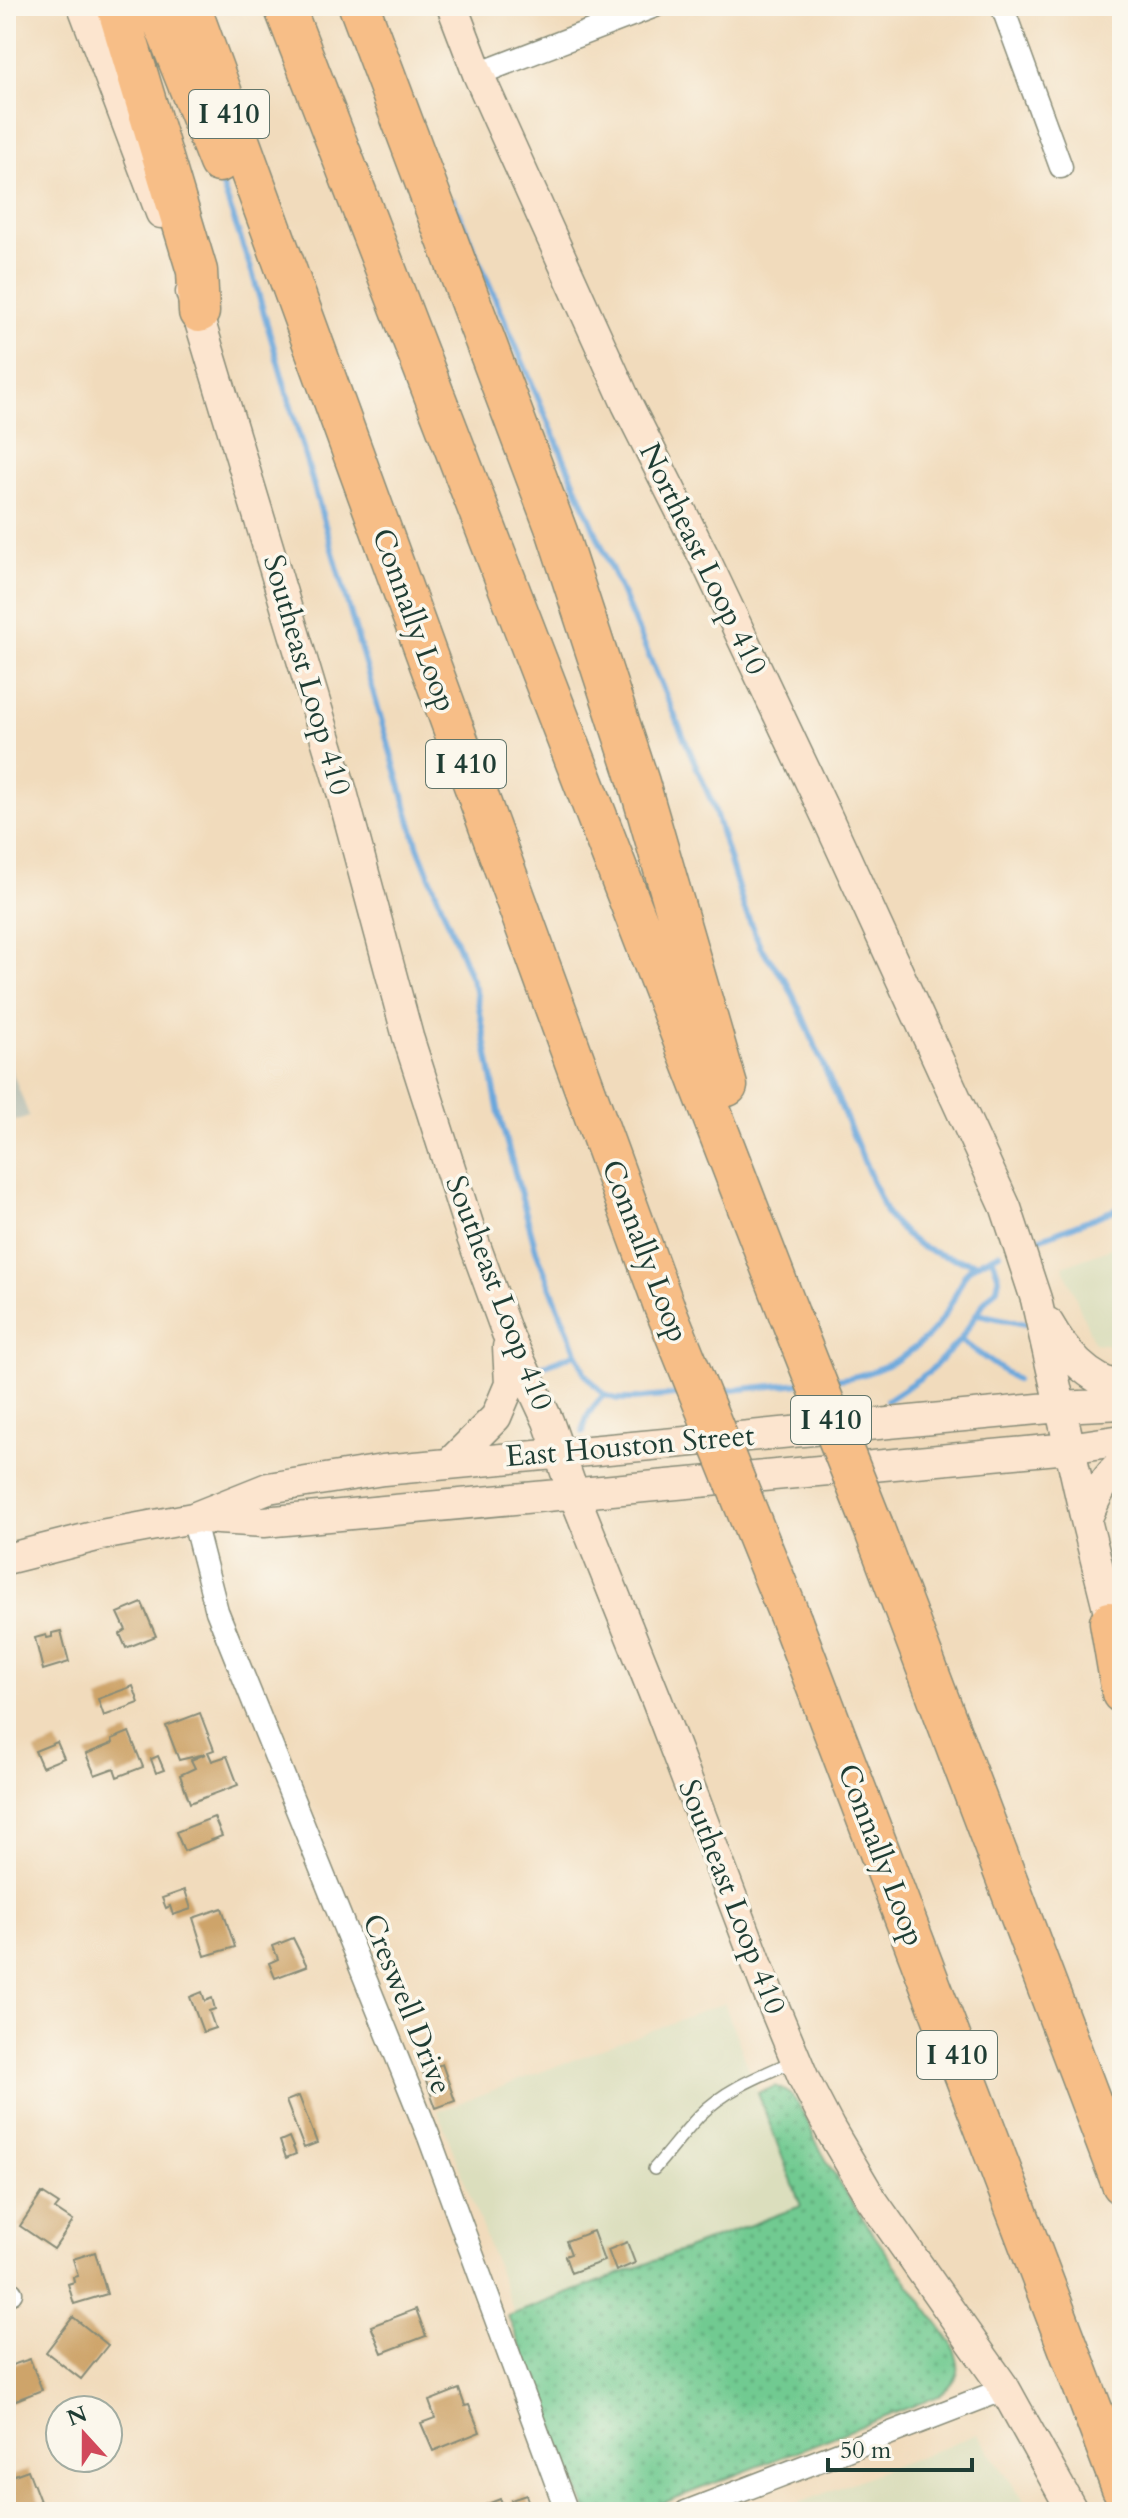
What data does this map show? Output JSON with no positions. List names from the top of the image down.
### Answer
{
  "streets": {
    "highway": ["I 410", "Connally Loop"],
    "main road": ["Northeast Loop 410", "Southeast Loop 410", "East Houston Street"],
    "street": ["Creswell Drive"]
  },
  "crossings": [
    ["Southeast Loop 410", "East Houston Street"],
    ["East Houston Street", "Creswell Drive"]
  ],
  "scale_bar": "50 m",
  "north": "top"
}
